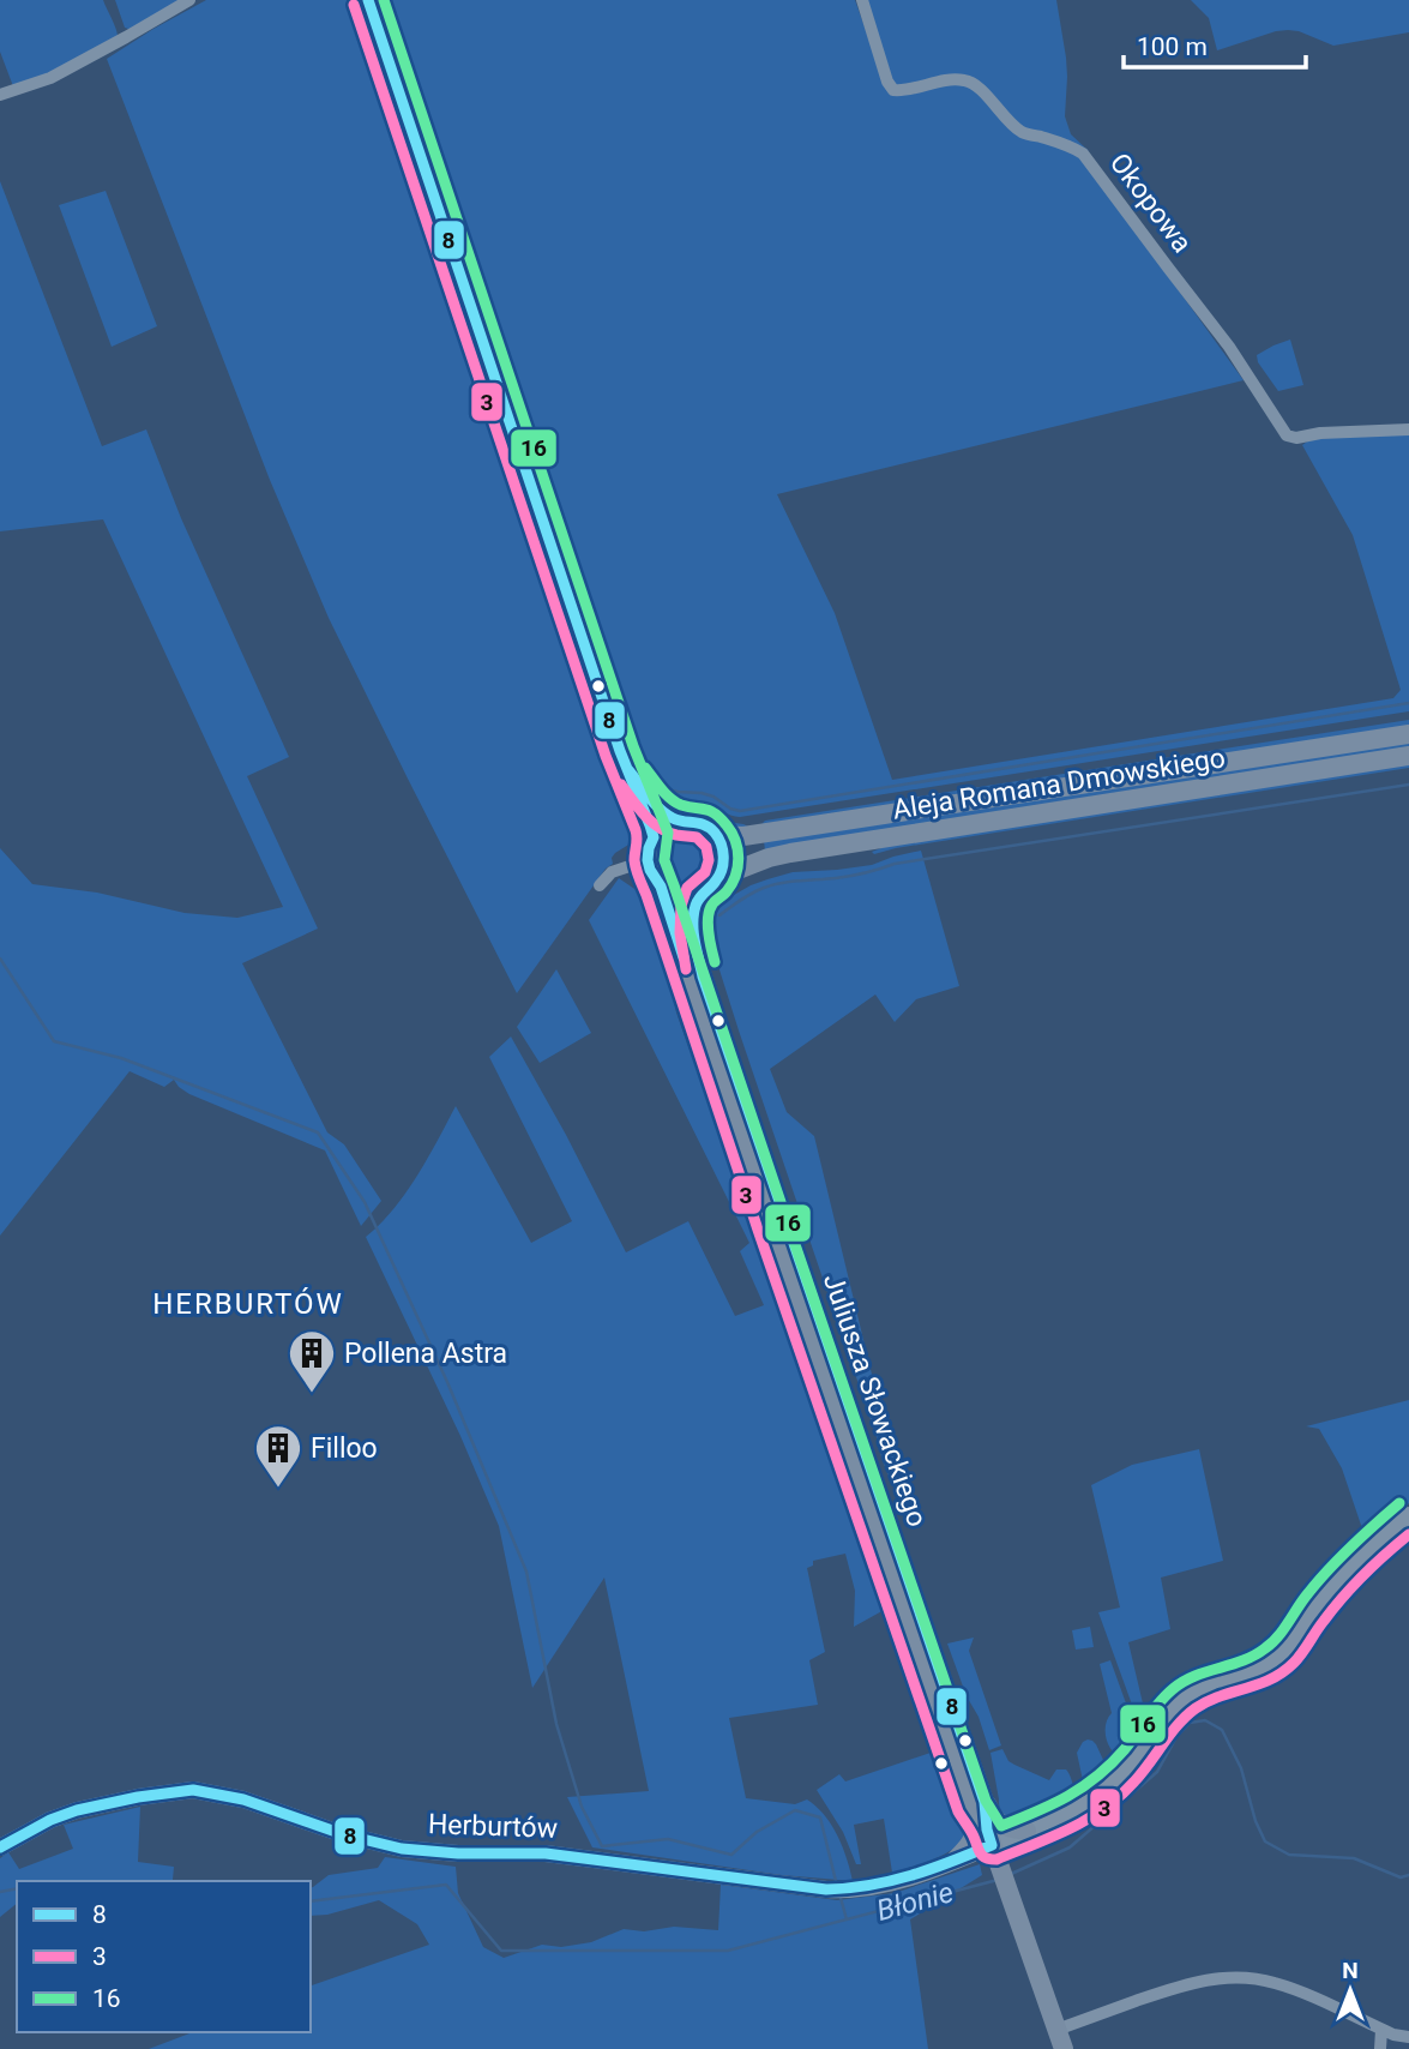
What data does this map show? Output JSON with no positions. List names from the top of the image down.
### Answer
{
  "streets": {
    "main road": ["Aleja Romana Dmowskiego", "Juliusza Słowackiego"],
    "street": ["Okopowa", "Herburtów"]
  },
  "crossings": [
    ["Aleja Romana Dmowskiego", "Juliusza Słowackiego"],
    ["Juliusza Słowackiego", "Herburtów"]
  ],
  "districts": ["HERBURTÓW"],
  "water": ["Błonie"],
  "places": {
    "building": ["Pollena Astra", "Filloo"]
  },
  "lines": ["transit line 8", "transit line 16", "transit line 3"],
  "legend": ["8", "3", "16"],
  "scale_bar": "100 m",
  "north": "top"
}
